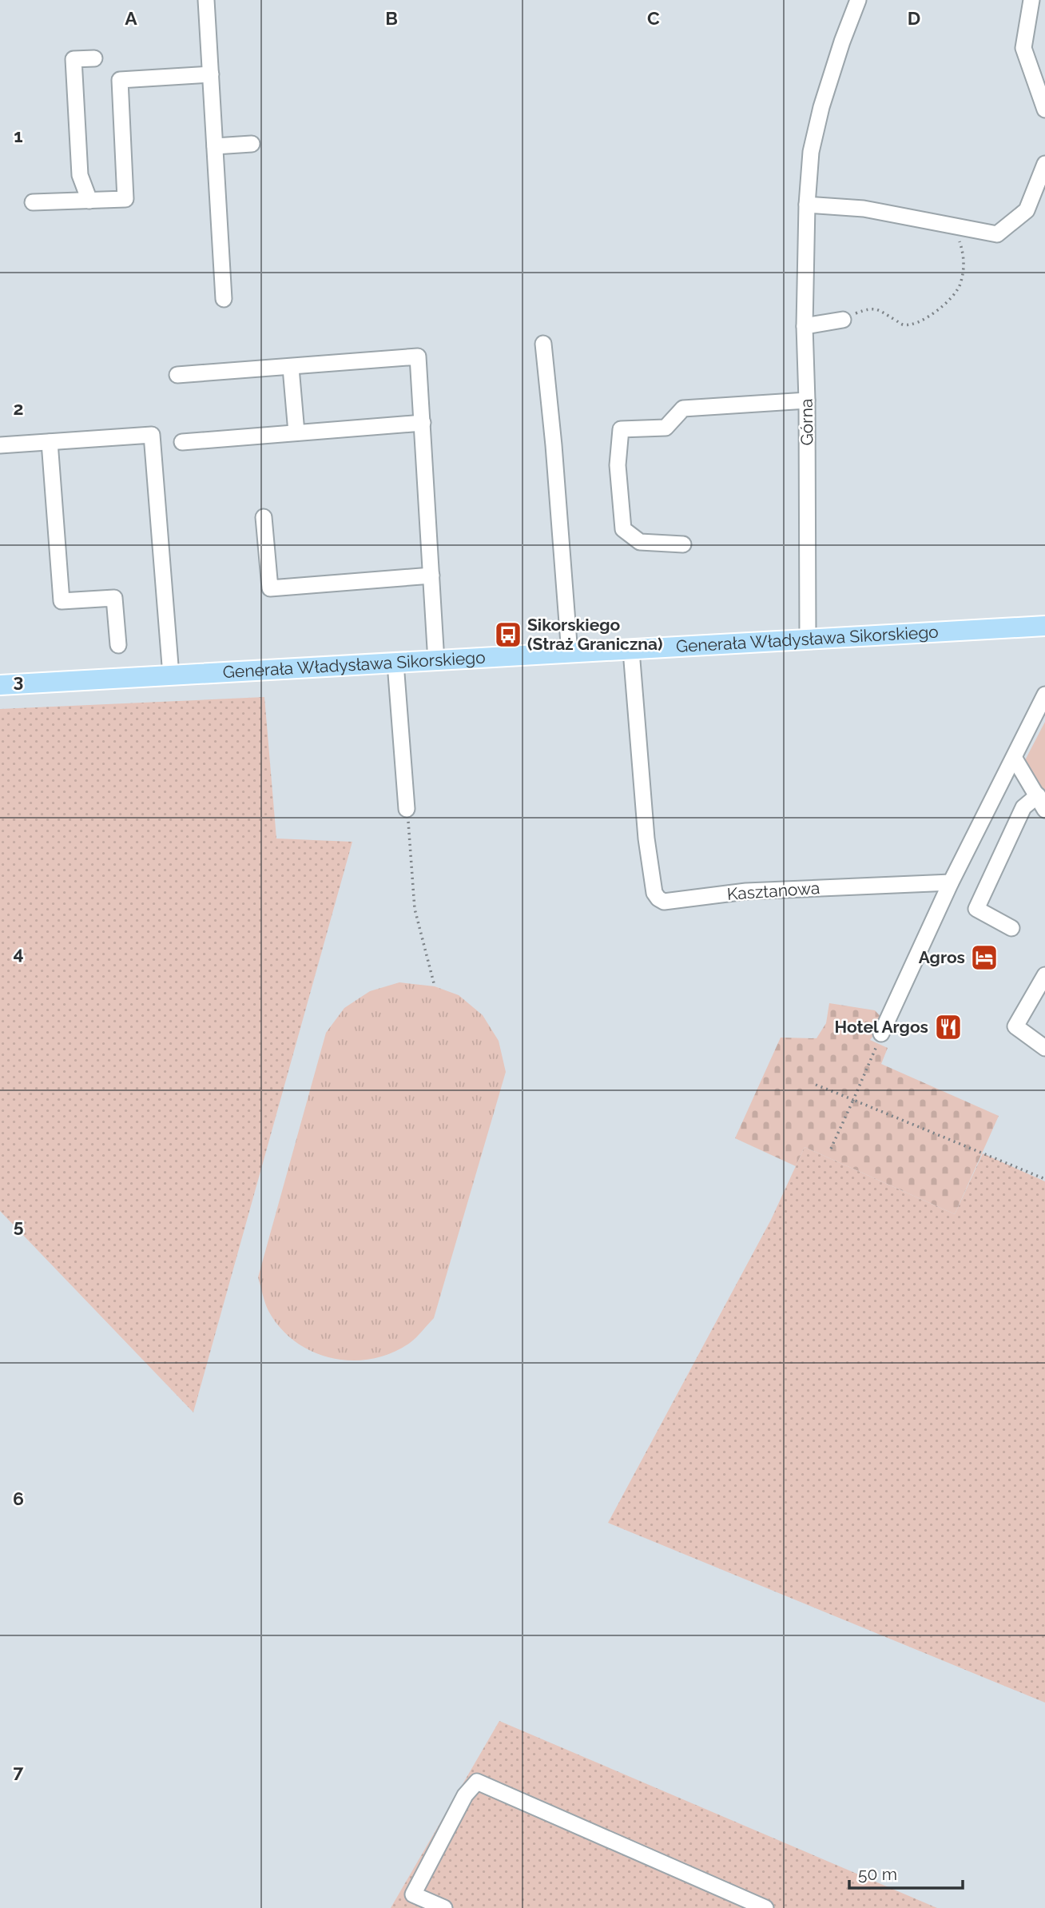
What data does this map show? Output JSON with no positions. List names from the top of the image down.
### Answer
{
  "streets": {
    "main road": ["Generała Władysława Sikorskiego"],
    "street": ["Górna", "Kasztanowa"]
  },
  "crossings": [
    ["Górna", "Generała Władysława Sikorskiego"],
    ["Generała Władysława Sikorskiego", "Kasztanowa"]
  ],
  "places": {
    "bus stop": ["Sikorskiego (Straż Graniczna)"],
    "hotel": ["Agros"],
    "restaurant": ["Hotel Argos"]
  },
  "scale_bar": "50 m",
  "grid": {
    "columns": [
      "A",
      "B",
      "C",
      "D"
    ],
    "rows": [
      "1",
      "2",
      "3",
      "4",
      "5",
      "6",
      "7"
    ]
  }
}
